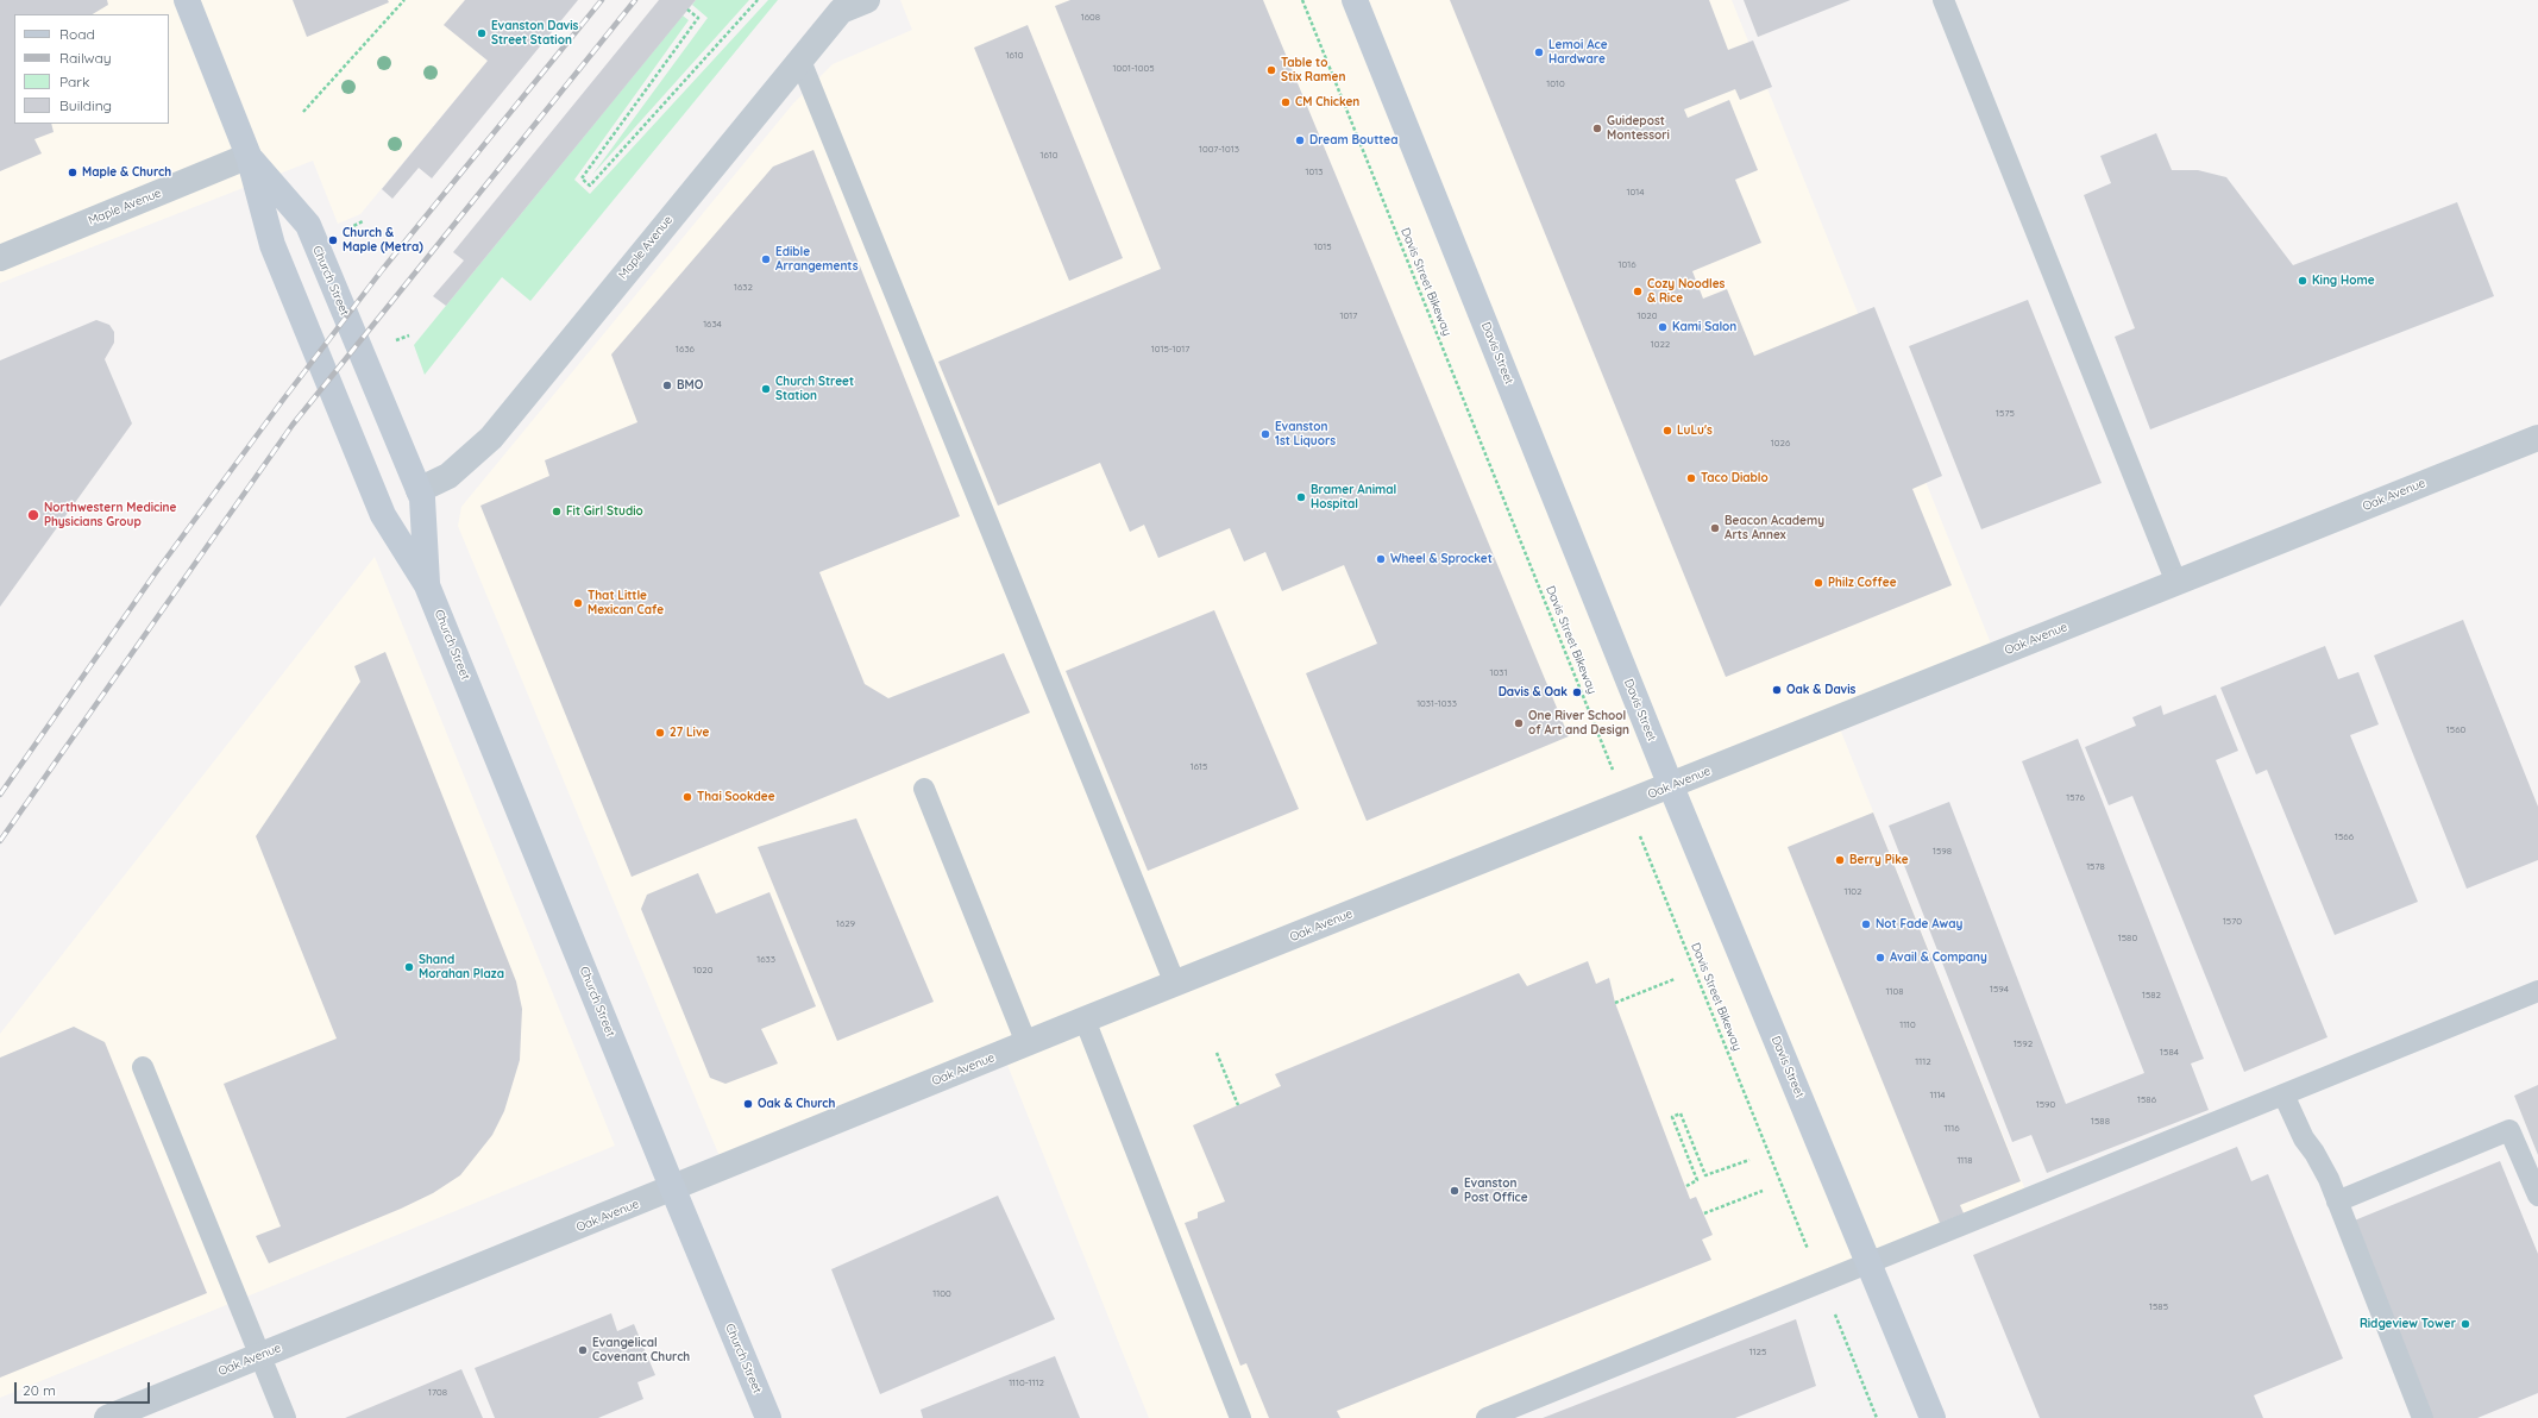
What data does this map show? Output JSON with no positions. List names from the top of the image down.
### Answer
{
  "streets": {
    "main road": ["Church Street", "Davis Street"],
    "street": ["Maple Avenue", "Oak Avenue"],
    "path": ["Davis Street Bikeway"]
  },
  "crossings": [
    ["Maple Avenue", "Church Street"],
    ["Church Street", "Oak Avenue"],
    ["Davis Street Bikeway", "Oak Avenue"],
    ["Davis Street", "Oak Avenue"]
  ],
  "places": [
    "Evanston Davis Street Station",
    "Lemoi Ace Hardware",
    "Table to Stix Ramen",
    "CM Chicken",
    "Guidepost Montessori",
    "Dream Bouttea",
    "Maple & Church",
    "Church & Maple (Metra)",
    "Edible Arrangements",
    "King Home",
    "Cozy Noodles & Rice",
    "Kami Salon",
    "BMO",
    "Church Street Station",
    "LuLu's",
    "Evanston 1st Liquors",
    "Taco Diablo",
    "Bramer Animal Hospital",
    "Fit Girl Studio",
    "Northwestern Medicine Physicians Group",
    "Beacon Academy Arts Annex",
    "Wheel & Sprocket",
    "Philz Coffee",
    "That Little Mexican Cafe",
    "Oak & Davis",
    "Davis & Oak",
    "One River School of Art and Design",
    "27 Live",
    "Thai Sookdee",
    "Berry Pike",
    "Not Fade Away",
    "Avail & Company",
    "Shand Morahan Plaza",
    "Oak & Church",
    "Evanston Post Office",
    "Ridgeview Tower",
    "Evangelical Covenant Church"
  ],
  "house_numbers": [
    "1608",
    "1610",
    "1001-1005",
    "1010",
    "1007-1013",
    "1610",
    "1013",
    "1014",
    "1015",
    "1016",
    "1632",
    "1017",
    "1020",
    "1634",
    "1022",
    "1636",
    "1015-1017",
    "1575",
    "1026",
    "1031",
    "1031-1033",
    "1560",
    "1615",
    "1576",
    "1566",
    "1598",
    "1578",
    "1102",
    "1570",
    "1629",
    "1580",
    "1633",
    "1020",
    "1594",
    "1108",
    "1582",
    "1110",
    "1592",
    "1584",
    "1112",
    "1114",
    "1586",
    "1590",
    "1588",
    "1116",
    "1118",
    "1100",
    "1585",
    "1125",
    "1110-1112",
    "1708"
  ],
  "legend": [
    "Road",
    "Railway",
    "Park",
    "Building"
  ],
  "scale_bar": "20 m"
}
